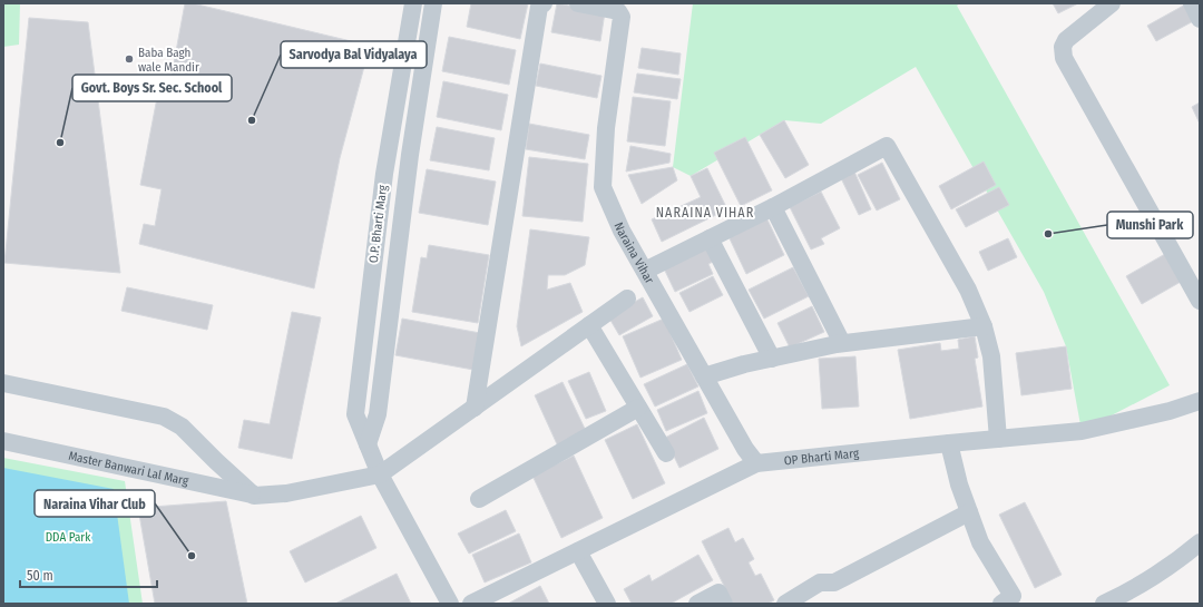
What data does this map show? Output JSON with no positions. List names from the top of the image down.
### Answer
{
  "streets": {
    "street": [
      "O.P. Bharti Marg",
      "Naraina Vihar",
      "OP Bharti Marg",
      "Master Banwari Lal Marg"
    ]
  },
  "crossings": [
    ["O.P. Bharti Marg", "Master Banwari Lal Marg"],
    ["Naraina Vihar", "OP Bharti Marg"]
  ],
  "districts": ["NARAINA VIHAR"],
  "parks": ["DDA Park"],
  "places": [
    "Baba Bagh wale Mandir",
    "Sarvodya Bal Vidyalaya",
    "Govt. Boys Sr. Sec. School",
    "Munshi Park",
    "Naraina Vihar Club"
  ],
  "scale_bar": "50 m"
}
